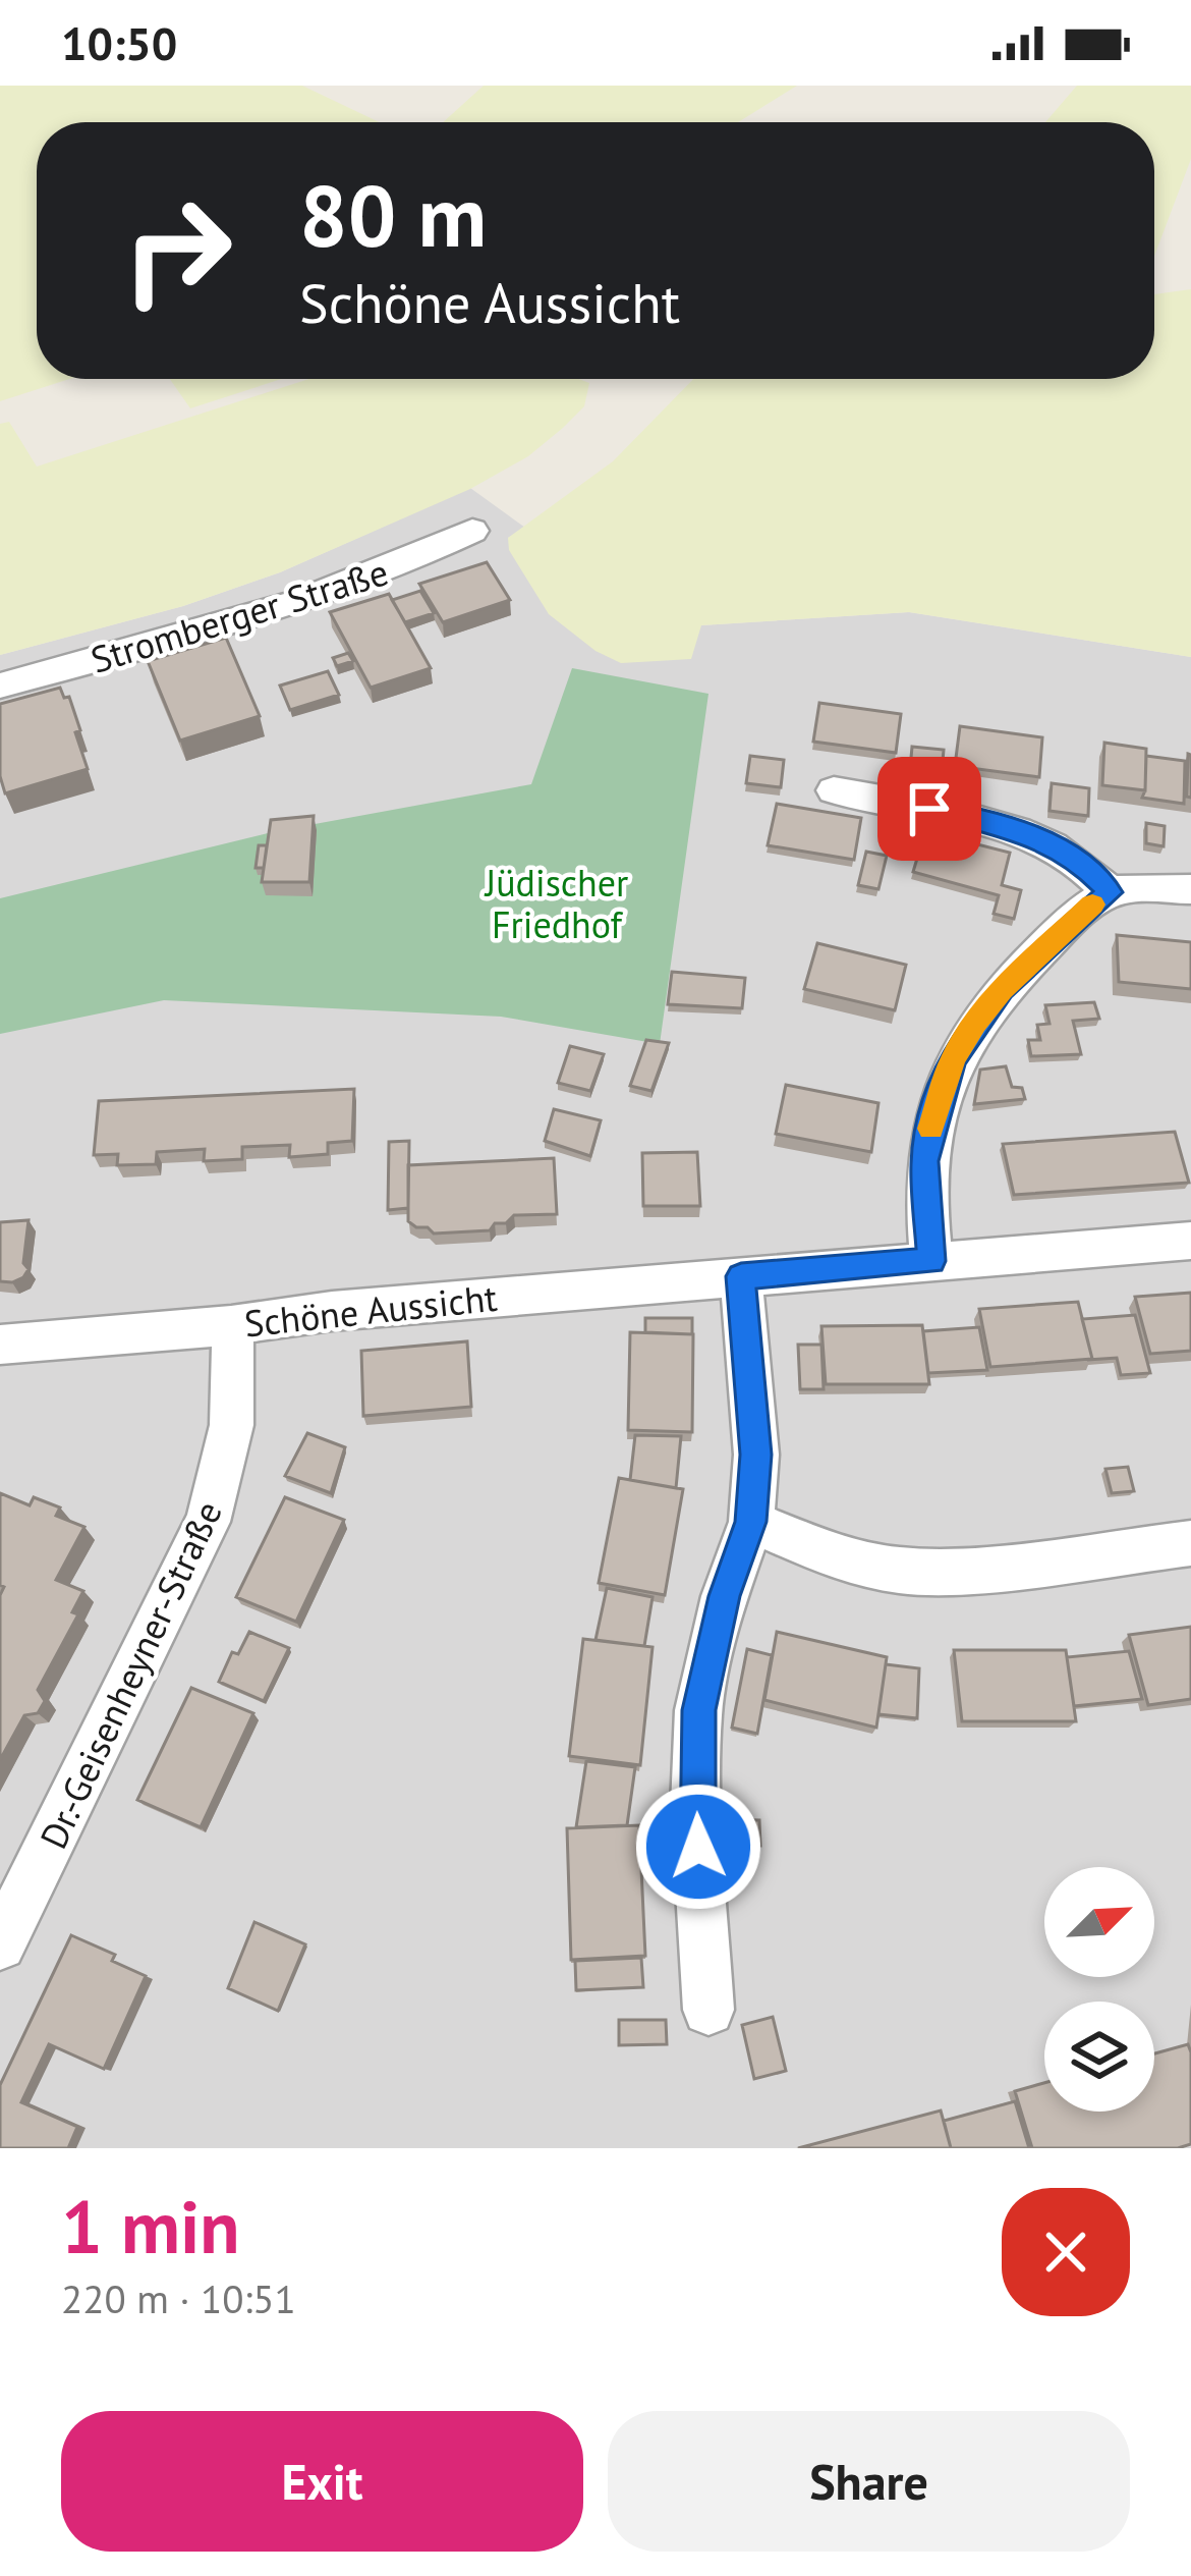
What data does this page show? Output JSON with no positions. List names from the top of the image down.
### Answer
{
  "streets": {
    "street": ["Stromberger Straße", "Schöne Aussicht", "Dr.-Geisenheyner-Straße"]
  },
  "crossings": [
    ["Schöne Aussicht", "Dr.-Geisenheyner-Straße"]
  ],
  "parks": ["Jüdischer Friedhof"],
  "north": "top right",
  "page": {
    "status": "10:50",
    "turn": ["80 m", "Schöne Aussicht"],
    "heading": ["1 min", "220 m · 10:51"],
    "buttons": ["Exit", "Share"]
  }
}
